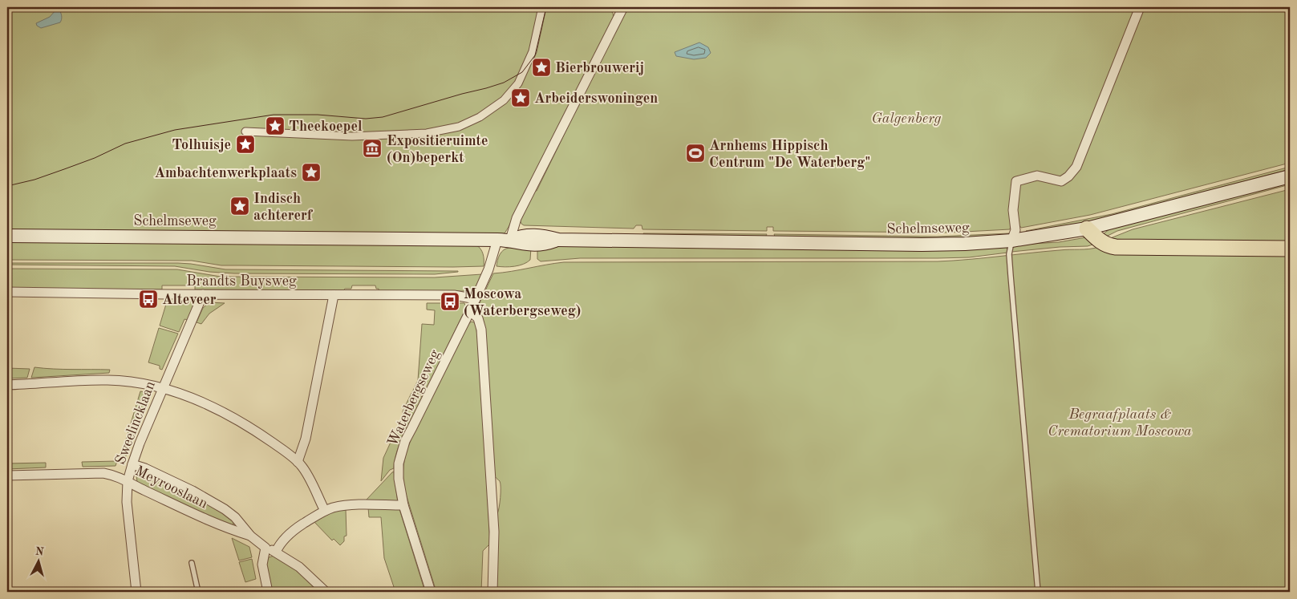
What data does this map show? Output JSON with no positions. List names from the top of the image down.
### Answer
{
  "streets": {
    "main road": ["Schelmseweg"],
    "street": [
      "Brandts Buysweg",
      "Waterbergseweg",
      "Sweelincklaan",
      "Meyrooslaan"
    ]
  },
  "crossings": [
    ["Schelmseweg", "Waterbergseweg"],
    ["Brandts Buysweg", "Waterbergseweg"],
    ["Brandts Buysweg", "Sweelincklaan"],
    ["Sweelincklaan", "Meyrooslaan"]
  ],
  "parks": ["Galgenberg", "Begraafplaats & Crematorium Moscowa"],
  "places": {
    "place": [
      "Bierbrouwerij",
      "Arbeiderswoningen",
      "Theekoepel",
      "Tolhuisje",
      "Ambachtenwerkplaats",
      "Indisch achtererf"
    ],
    "museum": ["Expositieruimte (On)beperkt"],
    "sports": ["Arnhems Hippisch Centrum \"De Waterberg\""],
    "bus stop": ["Alteveer", "Moscowa (Waterbergseweg)"]
  },
  "north": "top"
}
